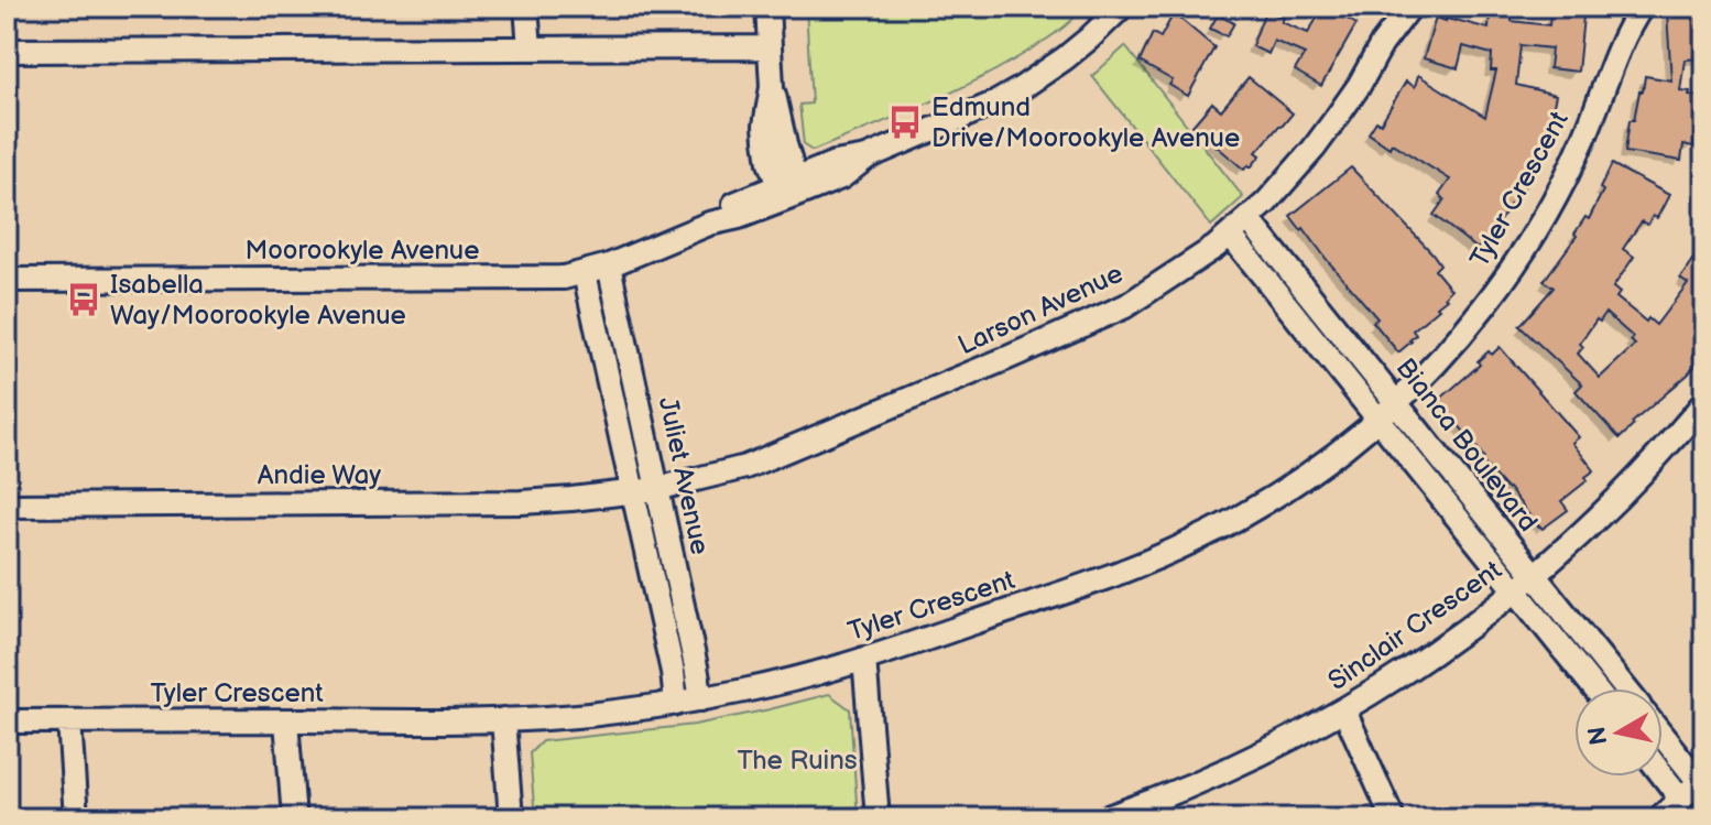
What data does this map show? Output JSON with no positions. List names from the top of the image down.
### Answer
{
  "streets": {
    "street": [
      "Tyler Crescent",
      "Moorookyle Avenue",
      "Larson Avenue",
      "Bianca Boulevard",
      "Andie Way",
      "Juliet Avenue",
      "Sinclair Crescent"
    ]
  },
  "crossings": [
    ["Tyler Crescent", "Bianca Boulevard"],
    ["Tyler Crescent", "Juliet Avenue"],
    ["Moorookyle Avenue", "Juliet Avenue"],
    ["Larson Avenue", "Bianca Boulevard"],
    ["Larson Avenue", "Andie Way"],
    ["Larson Avenue", "Juliet Avenue"],
    ["Bianca Boulevard", "Sinclair Crescent"],
    ["Andie Way", "Juliet Avenue"]
  ],
  "parks": ["The Ruins"],
  "places": {
    "bus stop": ["Edmund Drive/Moorookyle Avenue", "Isabella Way/Moorookyle Avenue"]
  },
  "north": "left"
}
